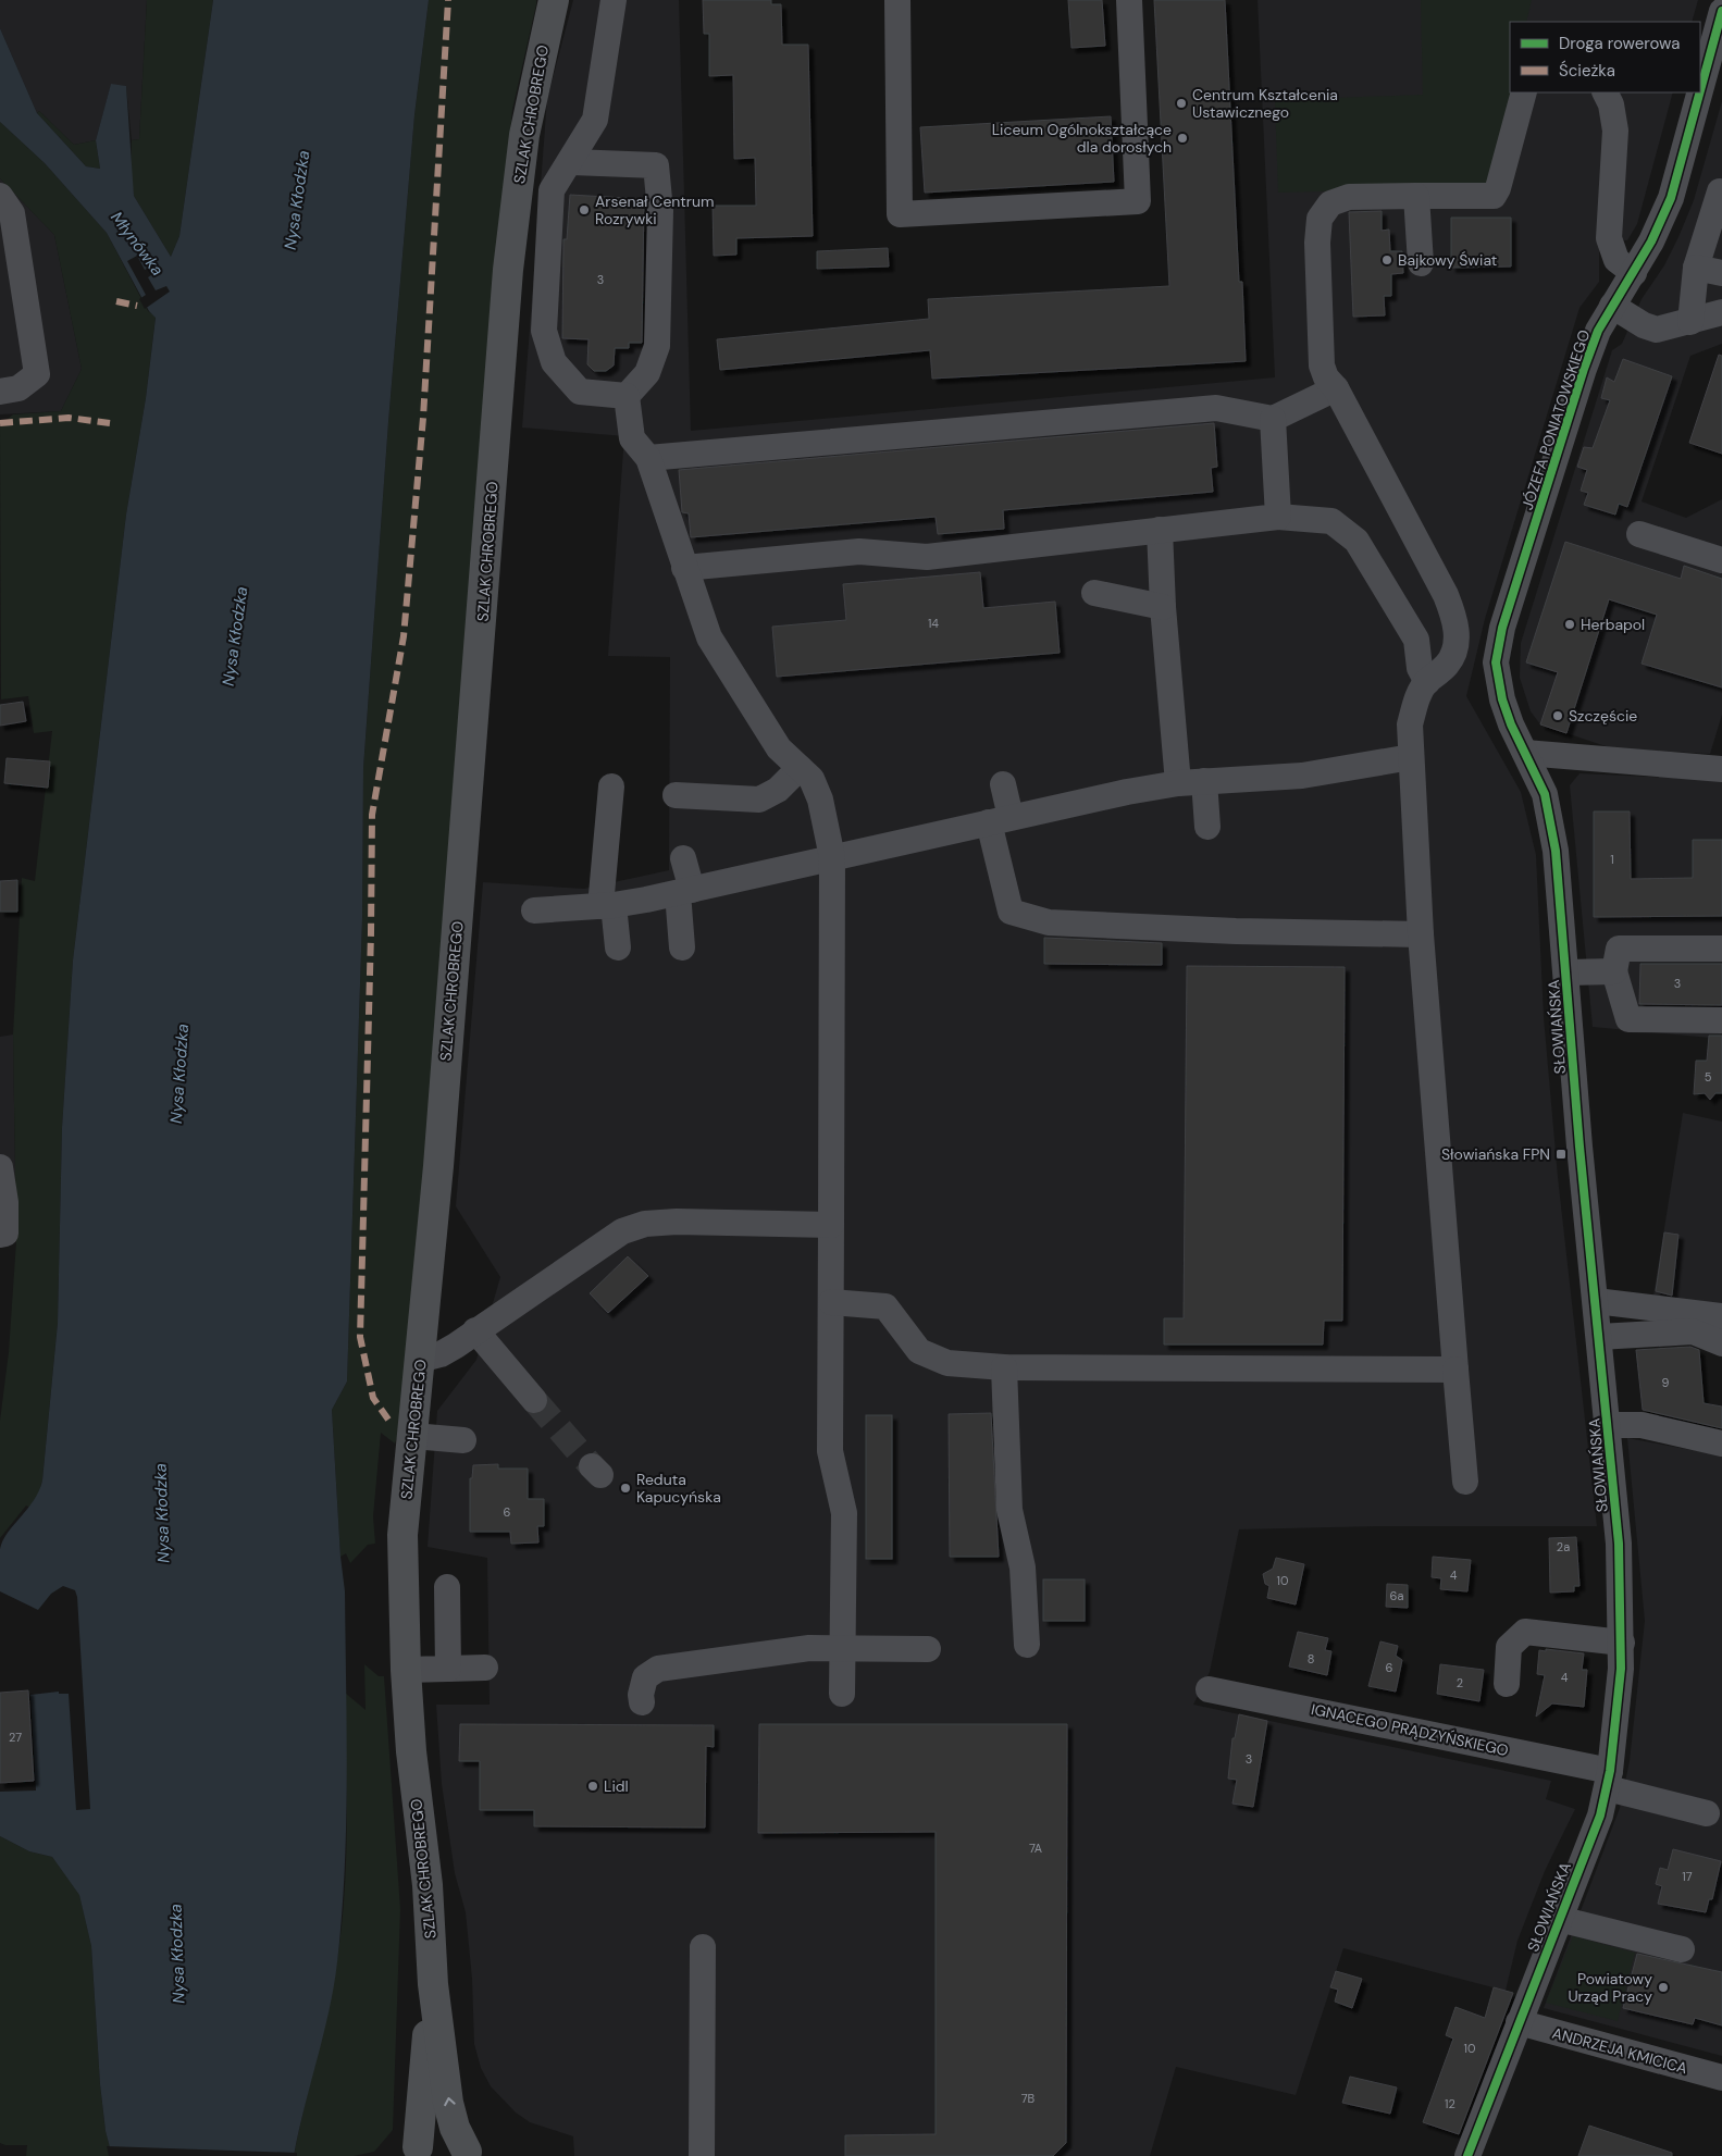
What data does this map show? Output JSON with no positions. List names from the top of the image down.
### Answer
{
  "streets": {
    "main road": ["SZLAK CHROBREGO"],
    "street": [
      "JÓZEFA PONIATOWSKIEGO",
      "SŁOWIAŃSKA",
      "IGNACEGO PRĄDZYŃSKIEGO",
      "ANDRZEJA KMICICA"
    ]
  },
  "crossings": [
    ["JÓZEFA PONIATOWSKIEGO", "SŁOWIAŃSKA"],
    ["SŁOWIAŃSKA", "IGNACEGO PRĄDZYŃSKIEGO"],
    ["SŁOWIAŃSKA", "ANDRZEJA KMICICA"]
  ],
  "water": ["Nysa Kłodzka", "Młynówka"],
  "places": {
    "other": [
      "Centrum Kształcenia Ustawicznego",
      "Liceum Ogólnokształcące dla dorosłych",
      "Arsenał Centrum Rozrywki",
      "Bajkowy Świat",
      "Herbapol",
      "Szczęście",
      "Reduta Kapucyńska",
      "Lidl",
      "Powiatowy Urząd Pracy"
    ],
    "transit": ["Słowiańska FPN"]
  },
  "house_numbers": [
    "3",
    "14",
    "1",
    "3",
    "5",
    "9",
    "6",
    "2a",
    "4",
    "10",
    "6a",
    "8",
    "6",
    "4",
    "2",
    "27",
    "3",
    "7A",
    "17",
    "10",
    "7B",
    "12"
  ],
  "legend": ["Droga rowerowa", "Ścieżka"]
}
